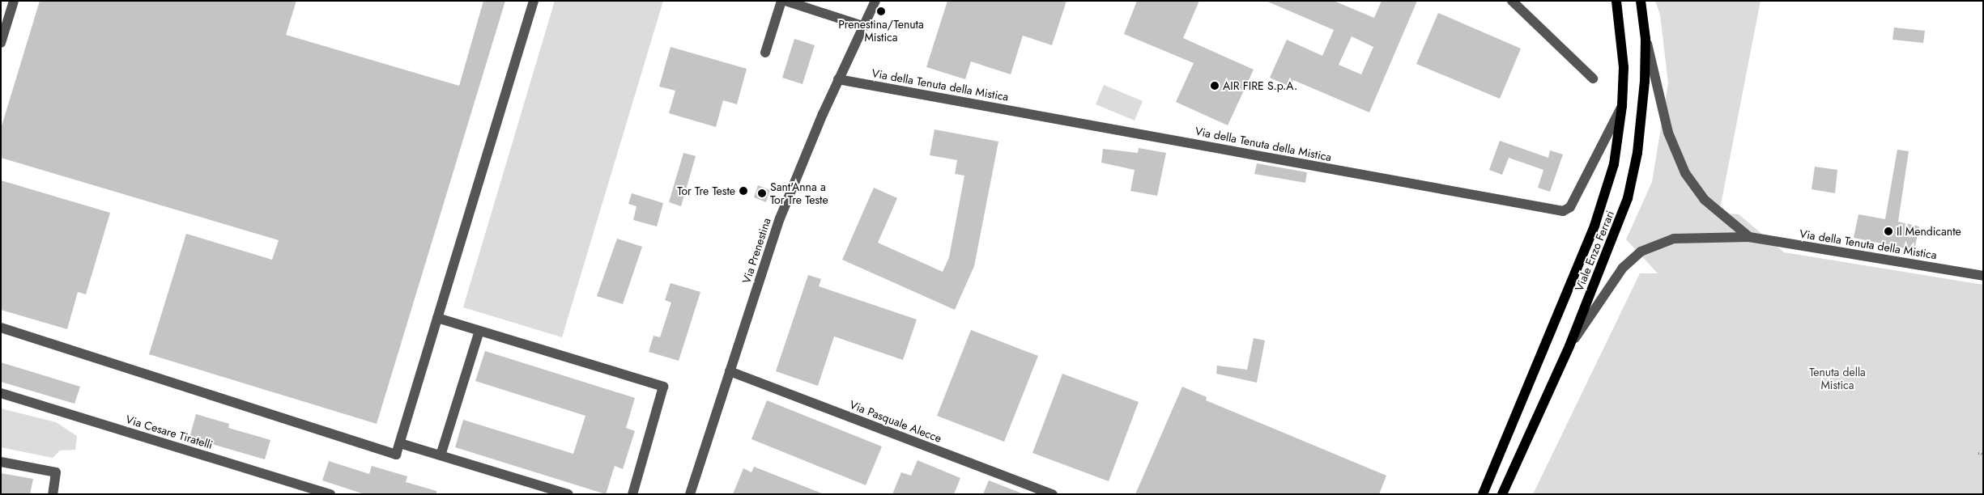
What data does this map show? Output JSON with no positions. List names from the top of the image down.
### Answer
{
  "streets": {
    "main road": ["Viale Enzo Ferrari"],
    "street": [
      "Via della Tenuta della Mistica",
      "Via Prenestina",
      "Via Pasquale Alecce",
      "Via Cesare Tiratelli"
    ]
  },
  "crossings": [
    ["Via della Tenuta della Mistica", "Via Prenestina"],
    ["Via della Tenuta della Mistica", "Viale Enzo Ferrari"],
    ["Via Prenestina", "Via Pasquale Alecce"]
  ],
  "parks": ["Tenuta della Mistica"],
  "places": [
    "Prenestina/Tenuta Mistica",
    "AIR FIRE S.p.A.",
    "Tor Tre Teste",
    "Sant'Anna a Tor Tre Teste",
    "Il Mendicante"
  ]
}
